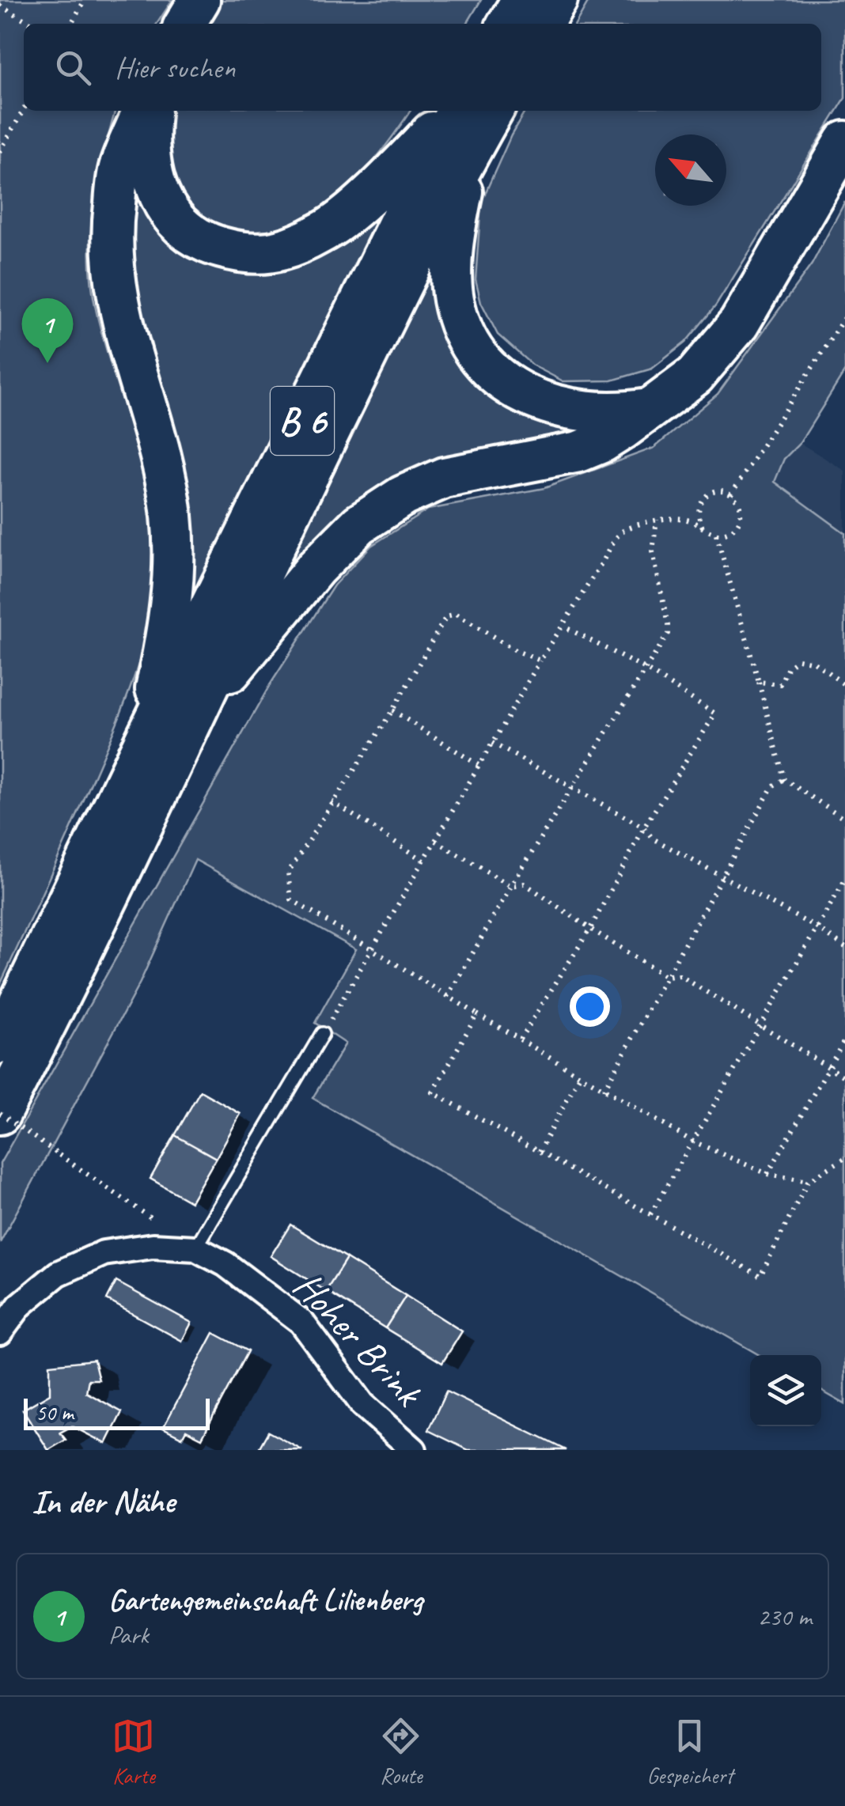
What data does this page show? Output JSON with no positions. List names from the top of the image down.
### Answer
{
  "streets": {
    "highway": ["B 6"],
    "street": ["Hoher Brink"]
  },
  "scale_bar": "50 m",
  "north": "top left",
  "page": {
    "search": "Hier suchen",
    "pins": "1",
    "scale": "50 m",
    "heading": "In der Nähe",
    "list": [
      {
        "mark": "1",
        "name": "Gartengemeinschaft Lilienberg",
        "note": "Park",
        "value": "230 m"
      }
    ],
    "nav": ["Karte", "Route", "Gespeichert"]
  }
}
